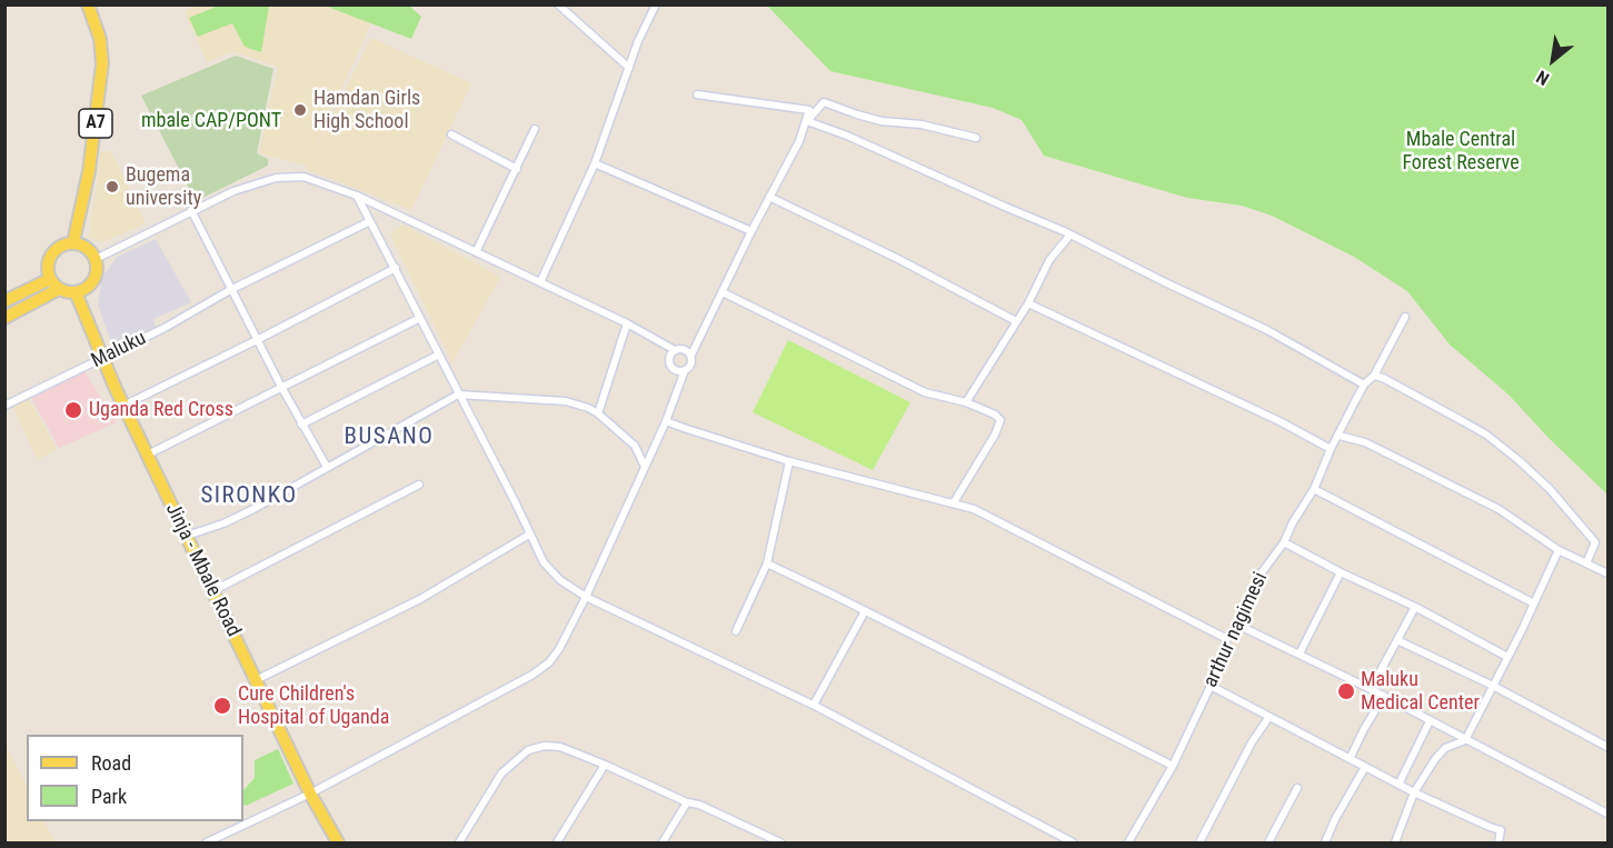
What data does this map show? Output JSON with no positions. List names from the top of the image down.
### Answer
{
  "streets": {
    "main road": ["A7", "Jinja - Mbale Road"],
    "street": ["Maluku", "arthur nagimesi"]
  },
  "crossings": [
    ["A7", "Jinja - Mbale Road"],
    ["Maluku", "Jinja - Mbale Road"]
  ],
  "districts": ["BUSANO", "SIRONKO"],
  "parks": ["mbale CAP/PONT", "Mbale Central Forest Reserve"],
  "places": [
    "Hamdan Girls High School",
    "Bugema university",
    "Uganda Red Cross",
    "Maluku Medical Center",
    "Cure Children's Hospital of Uganda"
  ],
  "legend": ["Road", "Park"],
  "north": "bottom left"
}
